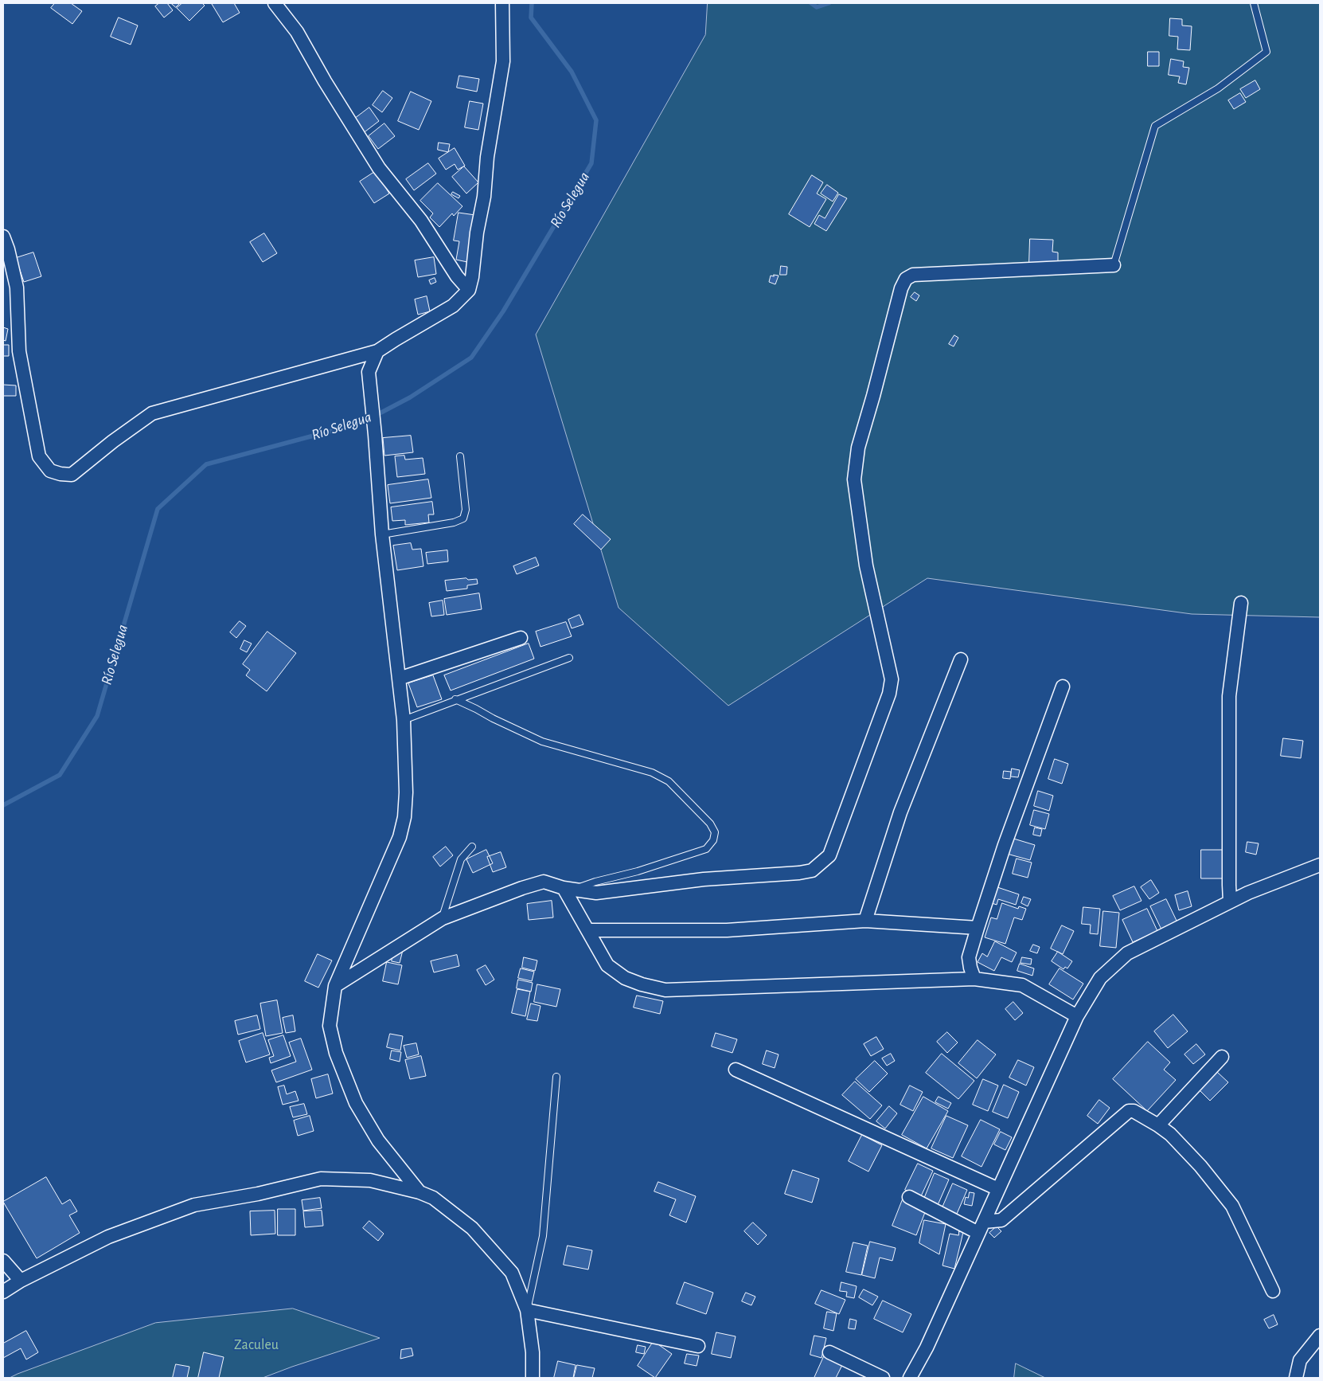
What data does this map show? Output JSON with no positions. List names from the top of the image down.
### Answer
{
  "water": ["Río Selegua"],
  "parks": ["Zaculeu"]
}
